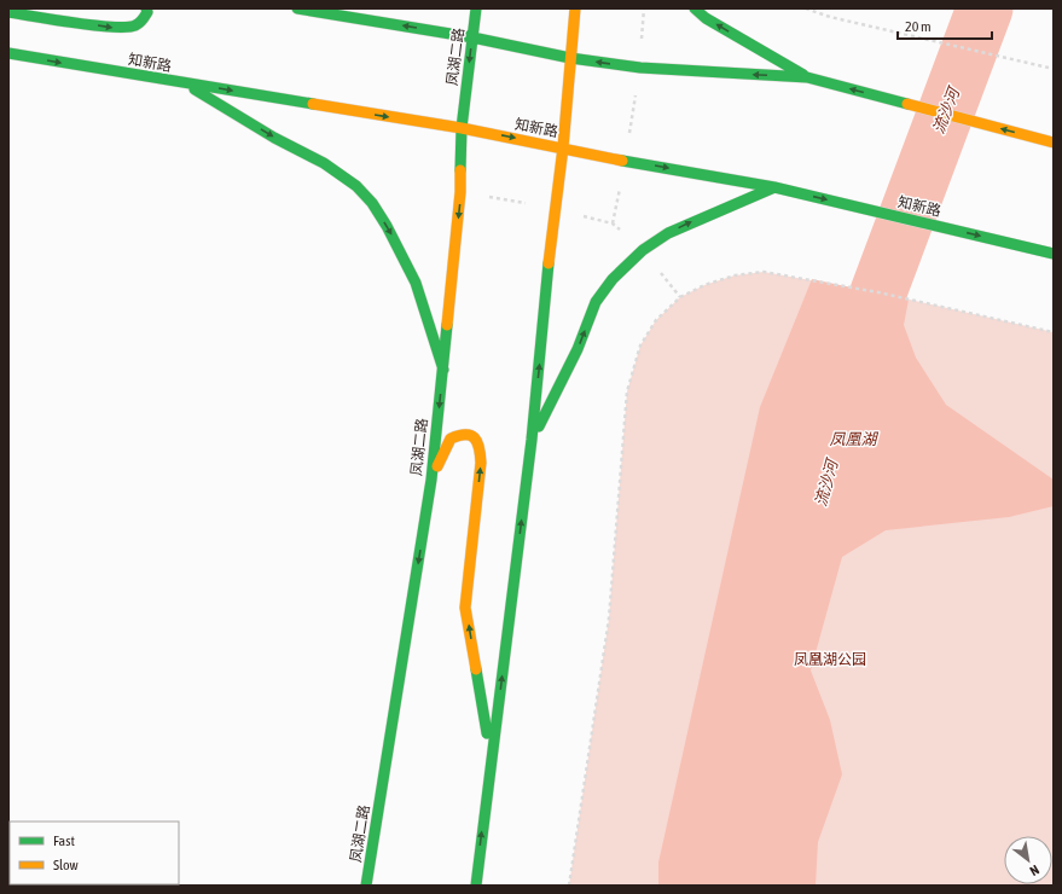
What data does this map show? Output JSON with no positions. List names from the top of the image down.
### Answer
{
  "streets": {
    "main road": ["凤湖二路", "知新路"]
  },
  "crossings": [
    ["凤湖二路", "知新路"]
  ],
  "water": ["流沙河", "凤凰湖"],
  "parks": ["凤凰湖公园"],
  "legend": ["Fast", "Slow"],
  "scale_bar": "20 m",
  "north": "bottom right"
}
